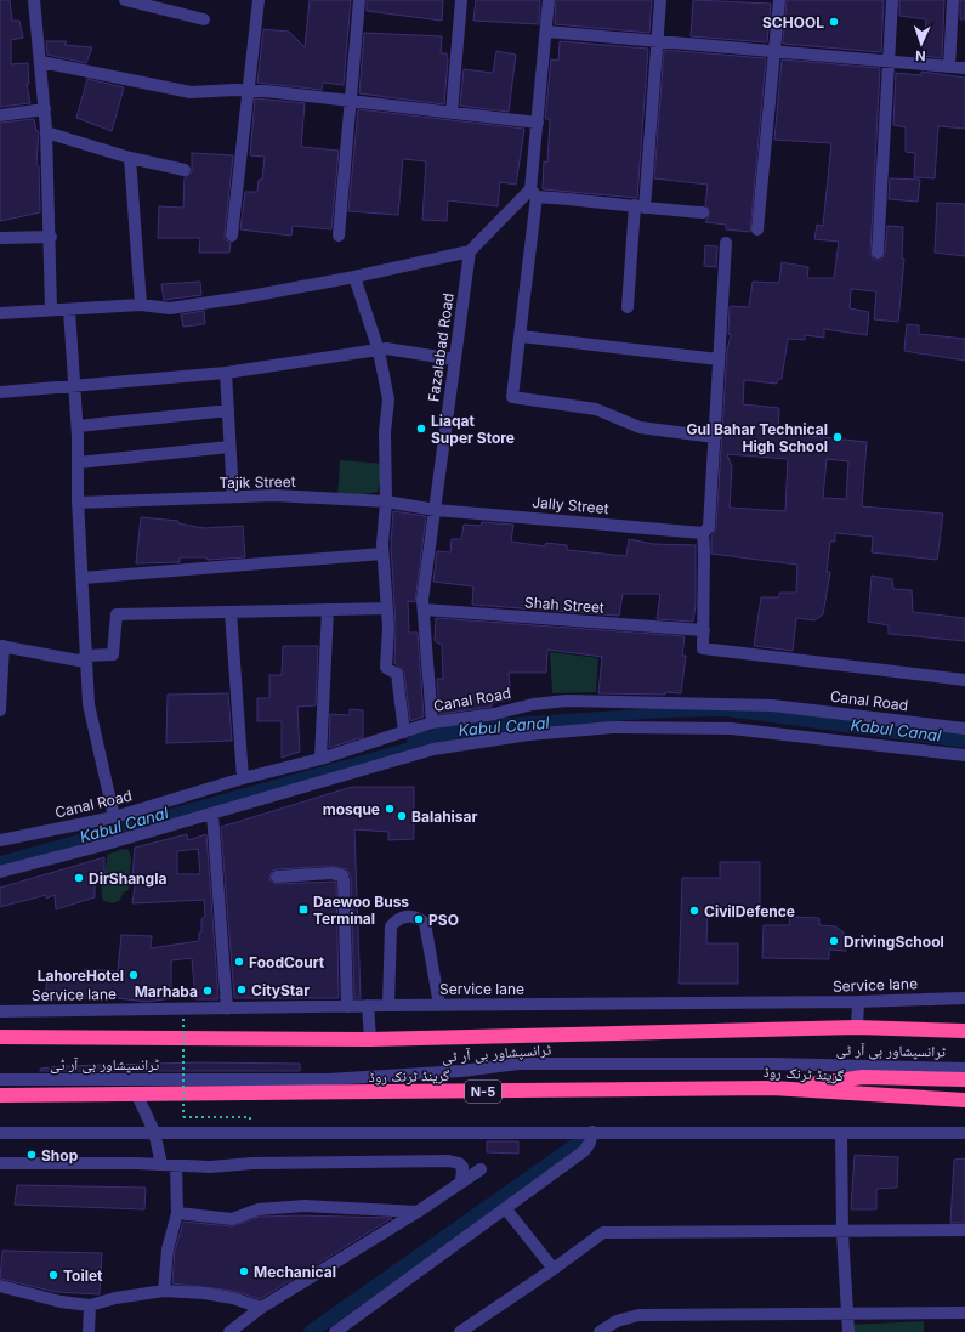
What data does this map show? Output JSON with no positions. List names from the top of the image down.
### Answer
{
  "streets": {
    "highway": ["گرینڈ ٹرنک روڈ", "N-5"],
    "street": [
      "Fazalabad Road",
      "Tajik Street",
      "Jally Street",
      "Shah Street",
      "Canal Road",
      "Service lane",
      "ٹرانسپشاور بی آر ٹی"
    ]
  },
  "crossings": [
    ["Fazalabad Road", "Tajik Street"],
    ["Fazalabad Road", "Jally Street"],
    ["Fazalabad Road", "Shah Street"],
    ["Fazalabad Road", "Canal Road"],
    ["Tajik Street", "Jally Street"]
  ],
  "water": ["Kabul Canal"],
  "places": {
    "other": [
      "SCHOOL",
      "Liaqat Super Store",
      "Gul Bahar Technical High School",
      "mosque",
      "Balahisar",
      "DirShangla",
      "CivilDefence",
      "PSO",
      "DrivingSchool",
      "FoodCourt",
      "LahoreHotel",
      "CityStar",
      "Marhaba",
      "Shop",
      "Mechanical",
      "Toilet"
    ],
    "transit": ["Daewoo Buss Terminal"]
  },
  "north": "bottom"
}
